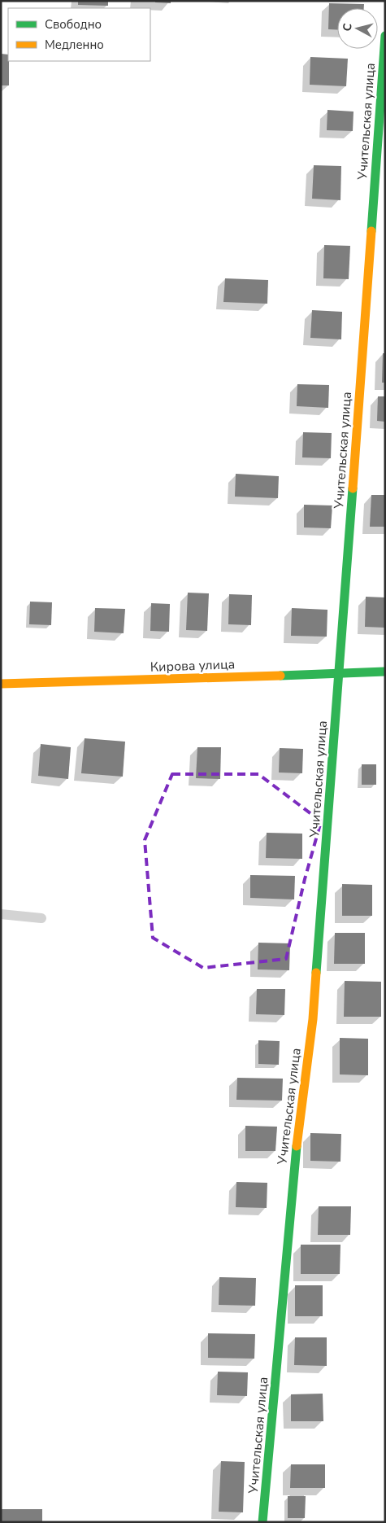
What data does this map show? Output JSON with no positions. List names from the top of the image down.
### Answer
{
  "streets": {
    "street": ["Учительская улица", "Кирова улица"]
  },
  "crossings": [
    ["Учительская улица", "Кирова улица"]
  ],
  "legend": ["Свободно", "Медленно"],
  "north": "left"
}
